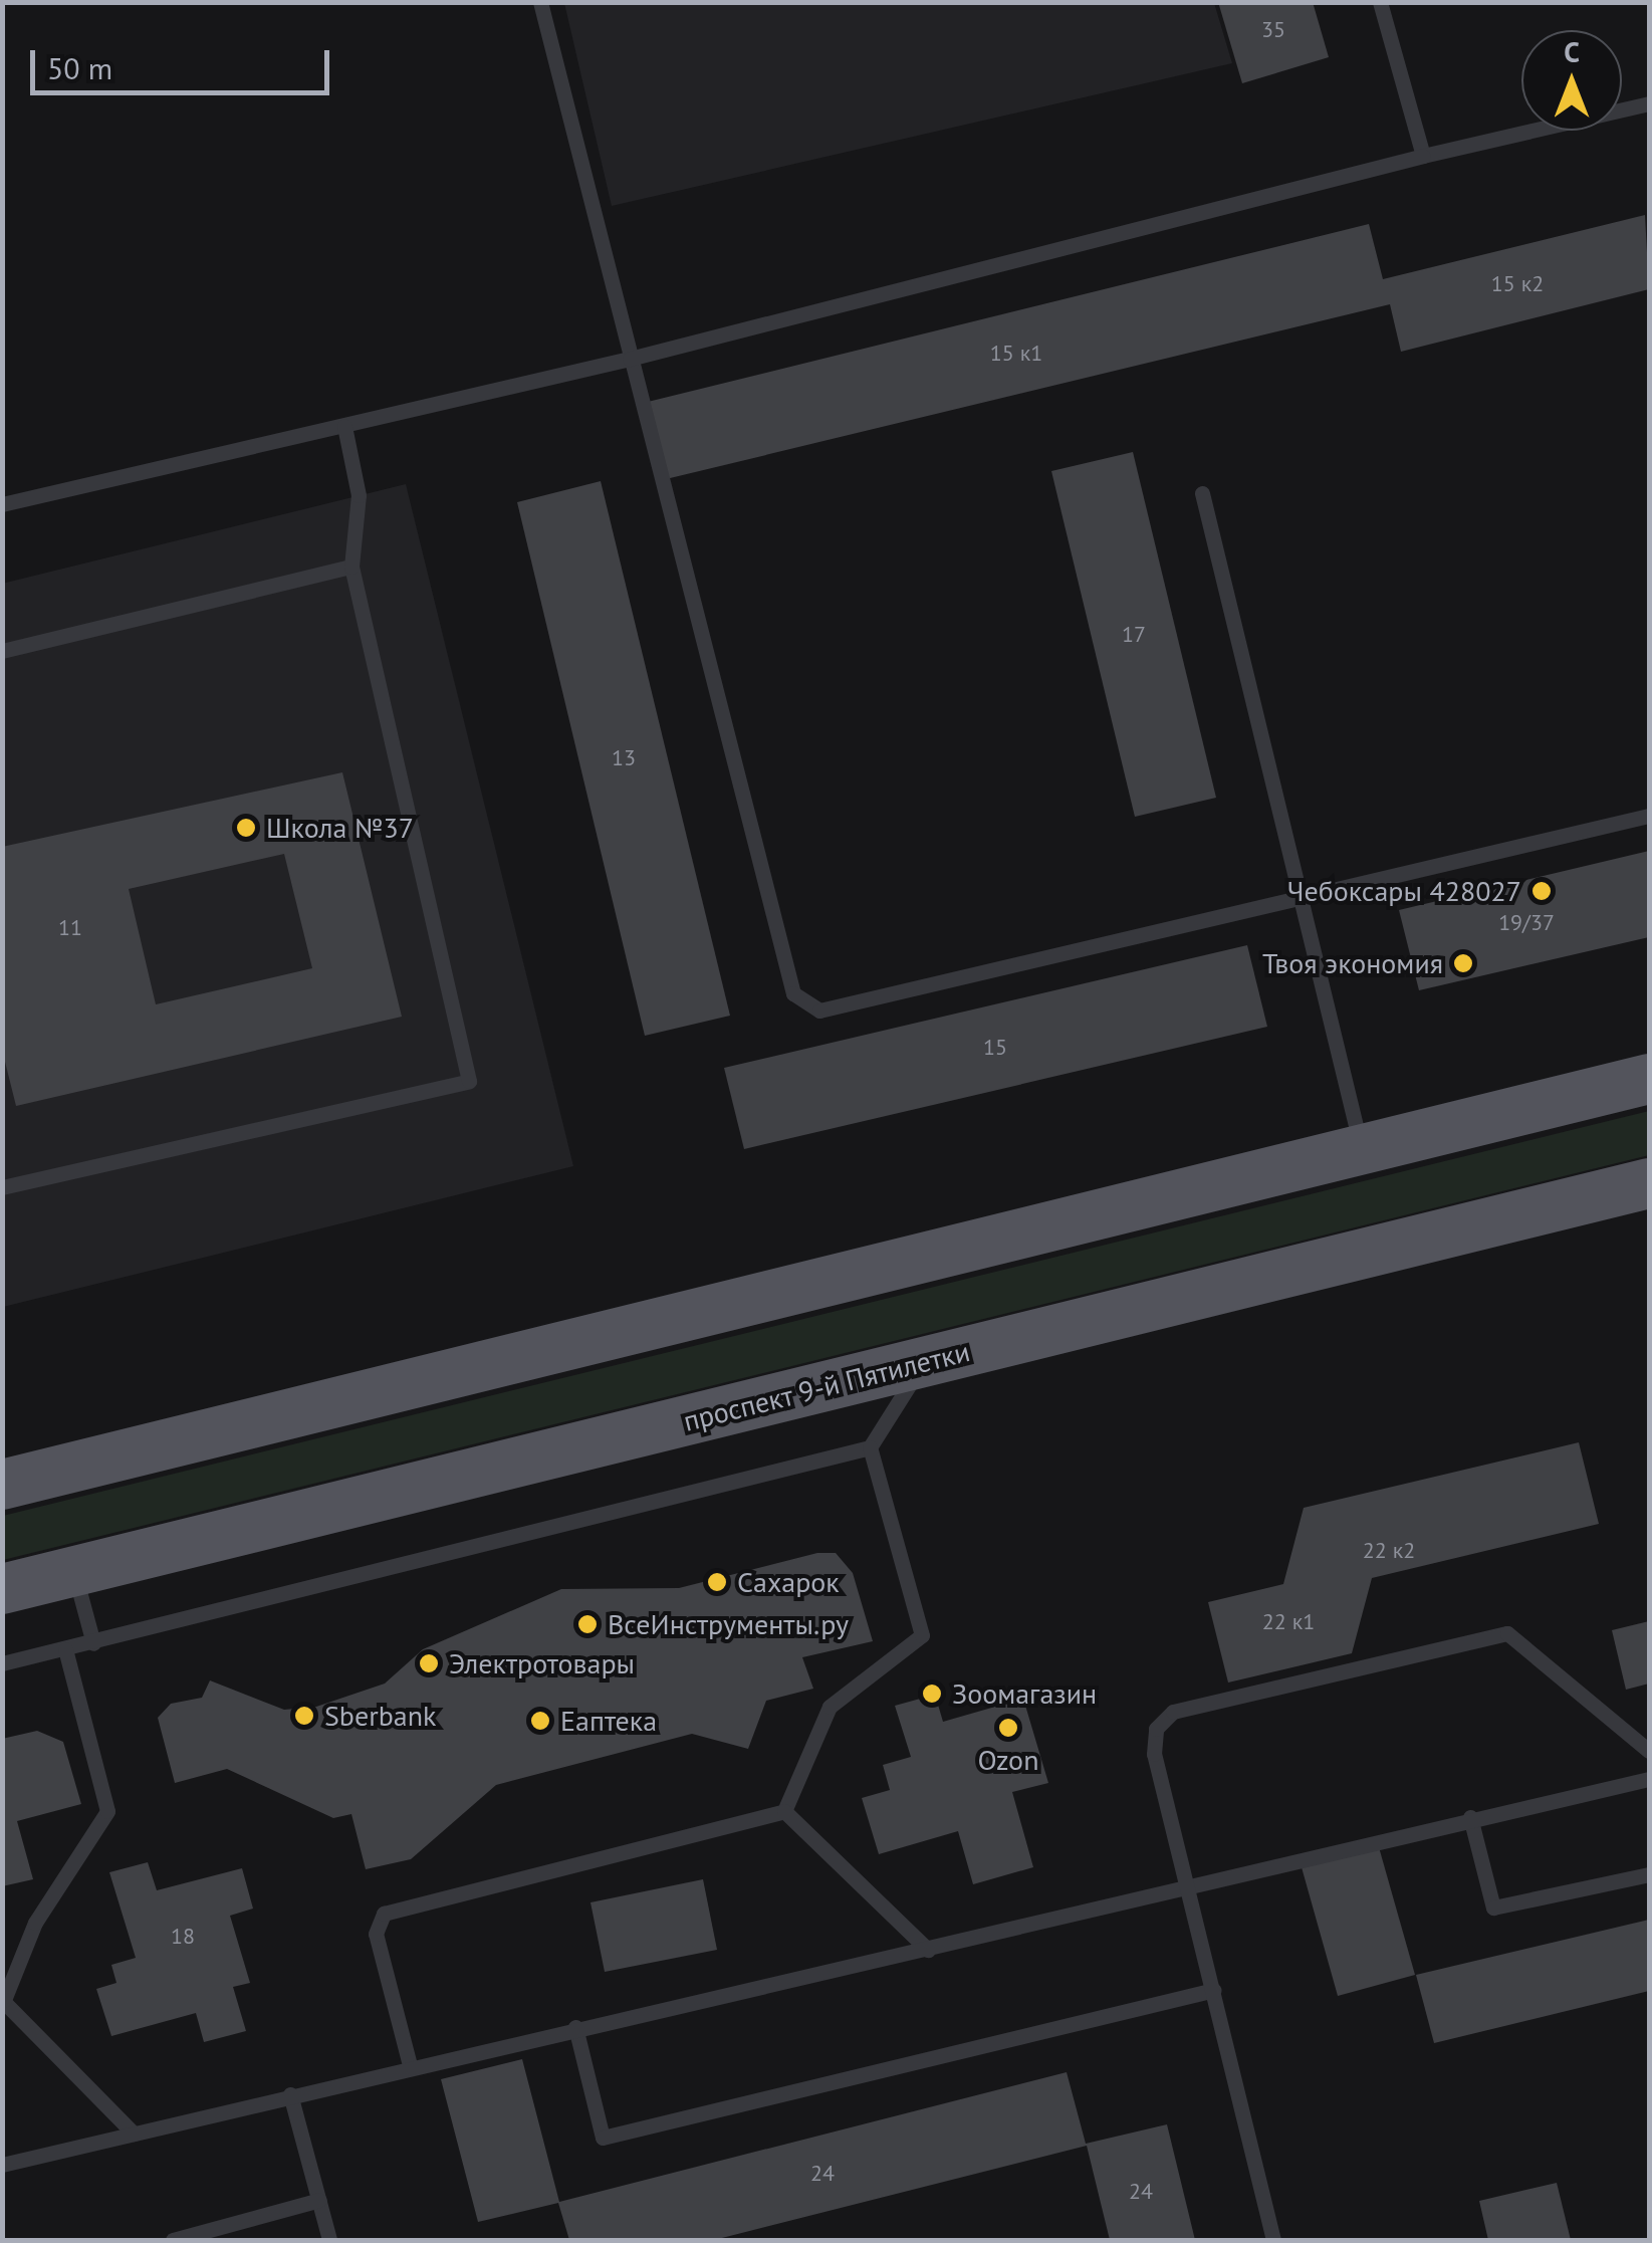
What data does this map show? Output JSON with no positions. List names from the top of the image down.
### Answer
{
  "streets": {
    "main road": ["проспект 9-й Пятилетки"]
  },
  "places": [
    "Школа №37",
    "Чебоксары 428027",
    "Твоя экономия",
    "Сахарок",
    "ВсеИнструменты.ру",
    "Электротовары",
    "Зоомагазин",
    "Sberbank",
    "Еаптека",
    "Ozon"
  ],
  "house_numbers": [
    "35",
    "15 к2",
    "15 к1",
    "17",
    "13",
    "19/37",
    "11",
    "15",
    "22 к2",
    "22 к1",
    "18",
    "24",
    "24"
  ],
  "scale_bar": "50 m",
  "north": "top"
}
